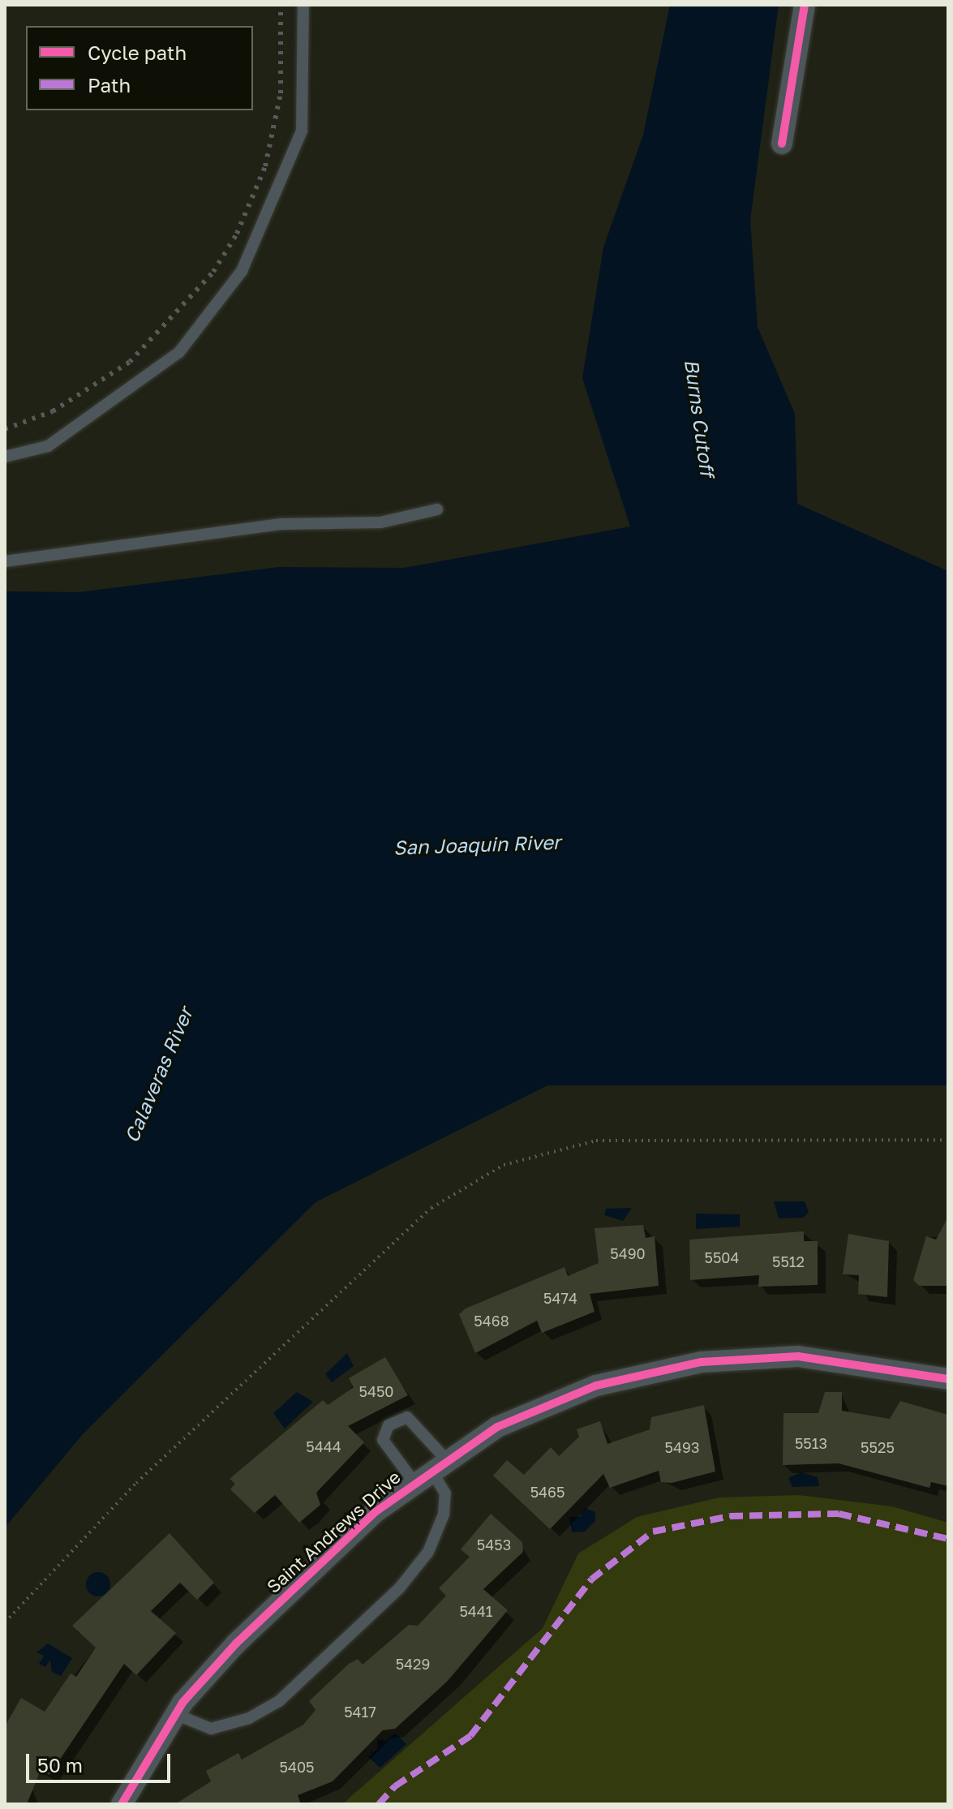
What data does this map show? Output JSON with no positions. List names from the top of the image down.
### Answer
{
  "streets": {
    "street": ["Saint Andrews Drive"]
  },
  "water": ["Burns Cutoff", "San Joaquin River", "Calaveras River"],
  "house_numbers": [
    "5490",
    "5504",
    "5512",
    "5474",
    "5468",
    "5450",
    "5513",
    "5444",
    "5493",
    "5525",
    "5465",
    "5453",
    "5441",
    "5429",
    "5417",
    "5405"
  ],
  "legend": ["Cycle path", "Path"],
  "scale_bar": "50 m"
}
